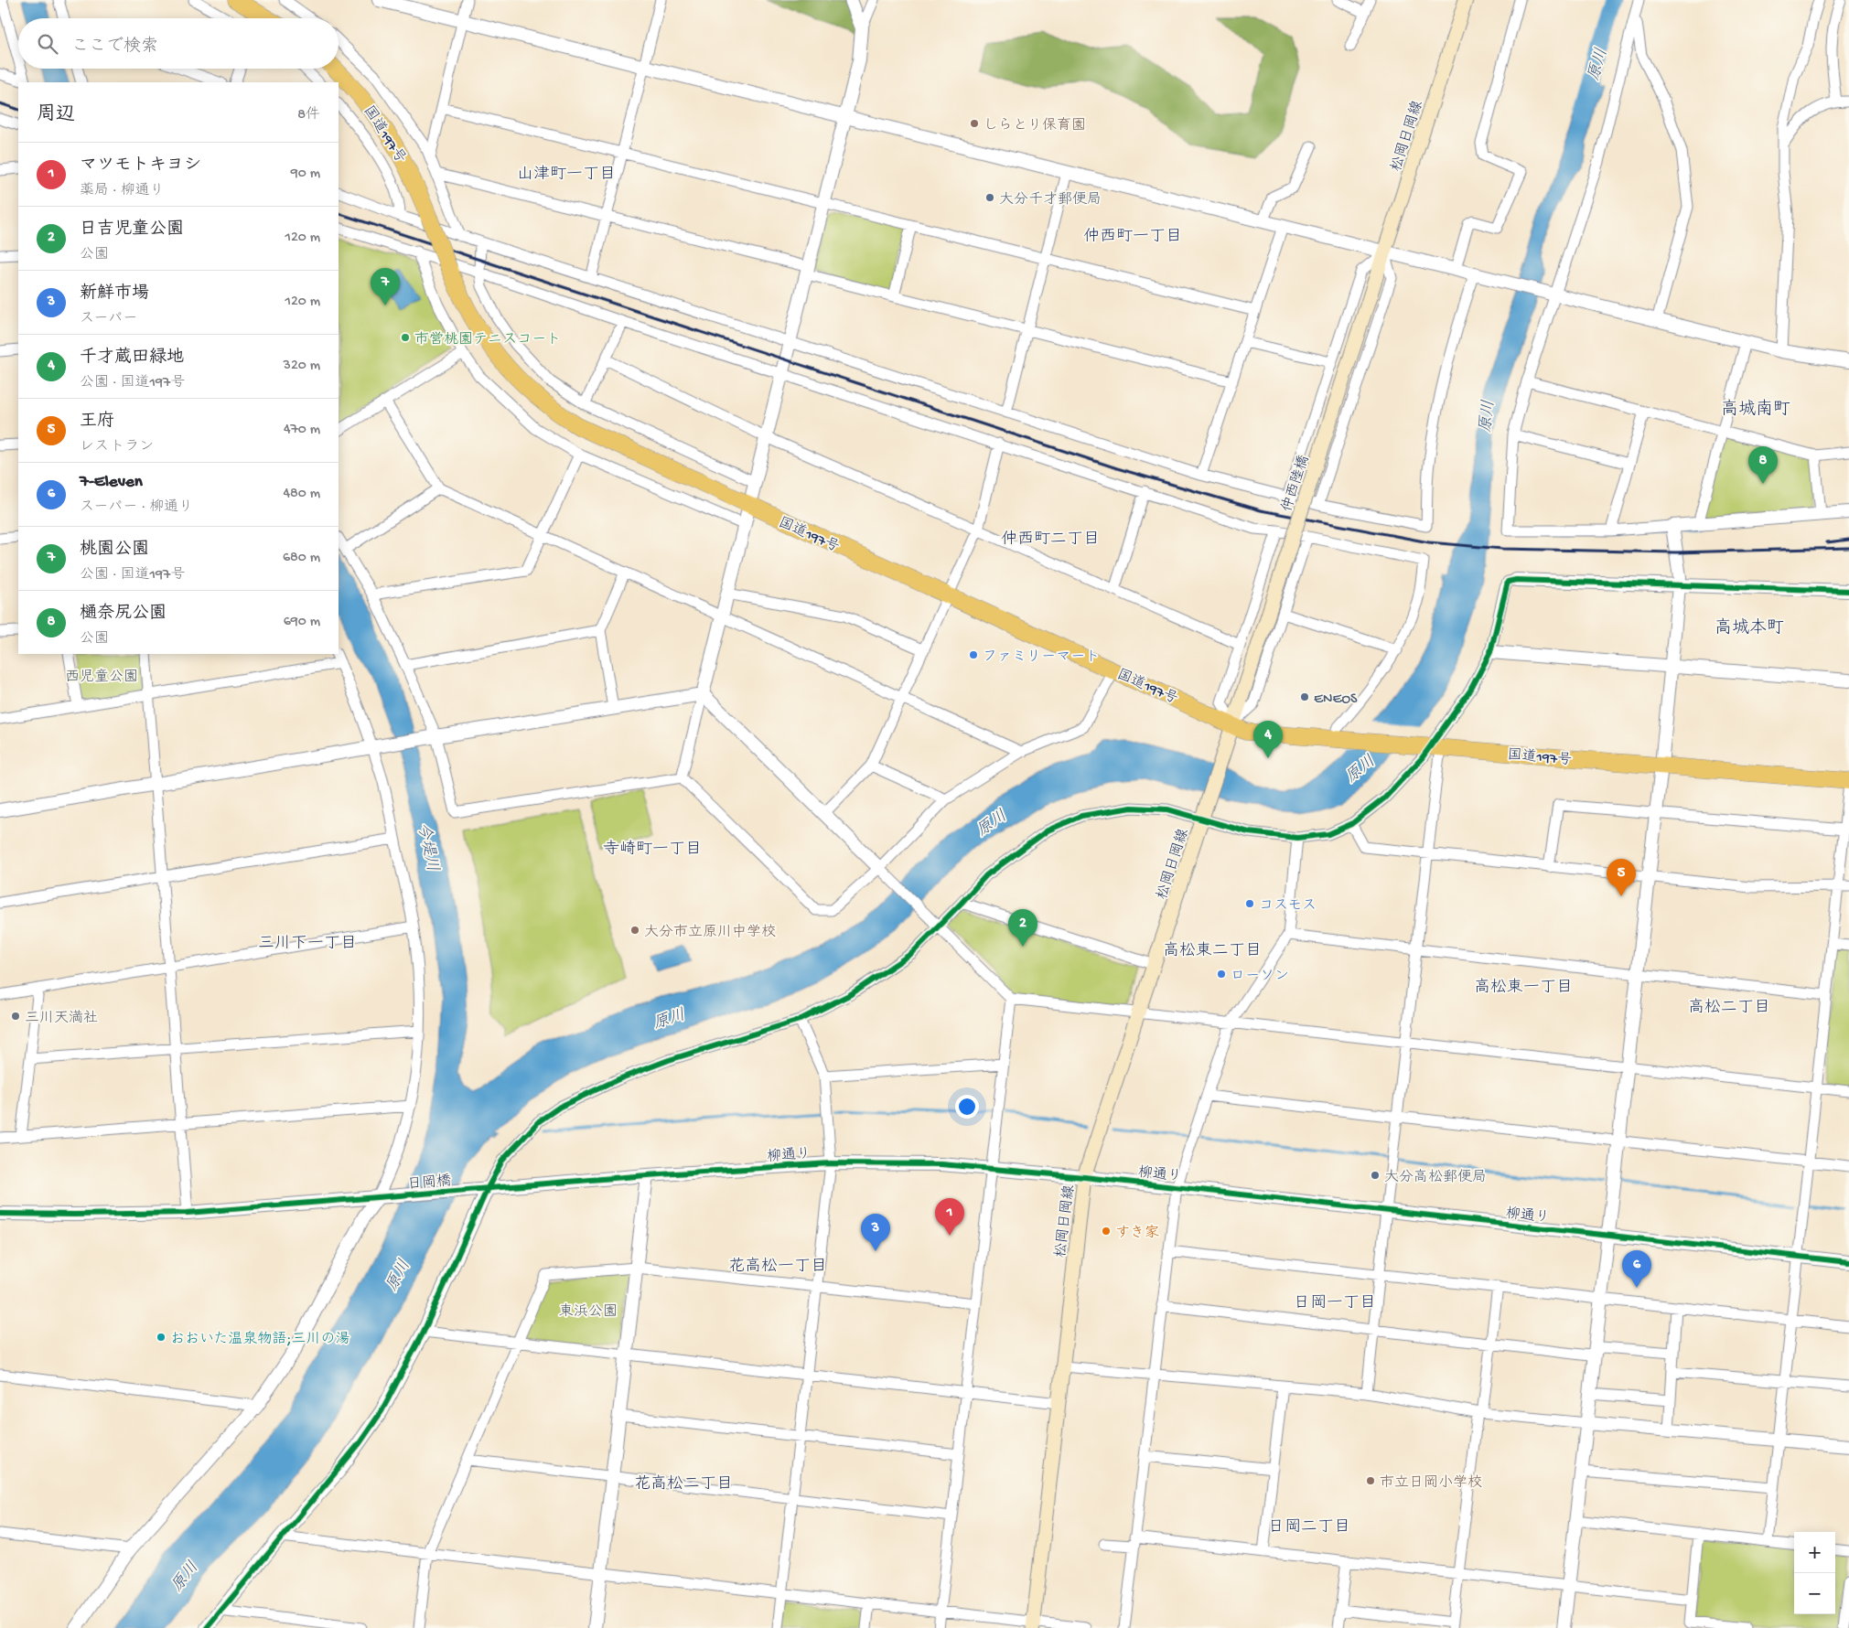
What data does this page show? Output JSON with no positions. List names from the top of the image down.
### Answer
{
  "streets": {
    "highway": ["国道197号"],
    "main road": ["松岡日岡線", "仲西陸橋"],
    "street": ["柳通り", "日岡橋"]
  },
  "crossings": [
    ["国道197号", "松岡日岡線"],
    ["国道197号", "仲西陸橋"],
    ["松岡日岡線", "仲西陸橋"],
    ["松岡日岡線", "柳通り"],
    ["柳通り", "日岡橋"]
  ],
  "districts": [
    "山津町一丁目",
    "仲西町一丁目",
    "高城南町",
    "仲西町二丁目",
    "高城本町",
    "寺崎町一丁目",
    "三川下一丁目",
    "高松東二丁目",
    "高松東一丁目",
    "高松二丁目",
    "花高松一丁目",
    "日岡一丁目",
    "花高松二丁目",
    "日岡二丁目"
  ],
  "water": ["原川", "今堤川"],
  "parks": ["西児童公園", "東浜公園"],
  "places": [
    "しらとり保育園",
    "大分千才郵便局",
    "市営桃園テニスコート",
    "ファミリーマート",
    "ENEOS",
    "コスモス",
    "大分市立原川中学校",
    "ローソン",
    "三川天満社",
    "大分高松郵便局",
    "すき家",
    "おおいた温泉物語;三川の湯",
    "市立日岡小学校"
  ],
  "page": {
    "search": "ここで検索",
    "heading": ["周辺", "8件"],
    "list": [
      {
        "mark": "1",
        "name": "マツモトキヨシ",
        "note": "薬局 · 柳通り",
        "value": "90 m"
      },
      {
        "mark": "2",
        "name": "日吉児童公園",
        "note": "公園",
        "value": "120 m"
      },
      {
        "mark": "3",
        "name": "新鮮市場",
        "note": "スーパー",
        "value": "120 m"
      },
      {
        "mark": "4",
        "name": "千才蔵田緑地",
        "note": "公園 · 国道197号",
        "value": "320 m"
      },
      {
        "mark": "5",
        "name": "王府",
        "note": "レストラン",
        "value": "470 m"
      },
      {
        "mark": "6",
        "name": "7-Eleven",
        "note": "スーパー · 柳通り",
        "value": "480 m"
      },
      {
        "mark": "7",
        "name": "桃園公園",
        "note": "公園 · 国道197号",
        "value": "680 m"
      },
      {
        "mark": "8",
        "name": "樋奈尻公園",
        "note": "公園",
        "value": "690 m"
      }
    ],
    "pins": [
      "7",
      "8",
      "4",
      "5",
      "2",
      "1",
      "3",
      "6"
    ],
    "map_buttons": ["+", "−"]
  }
}
